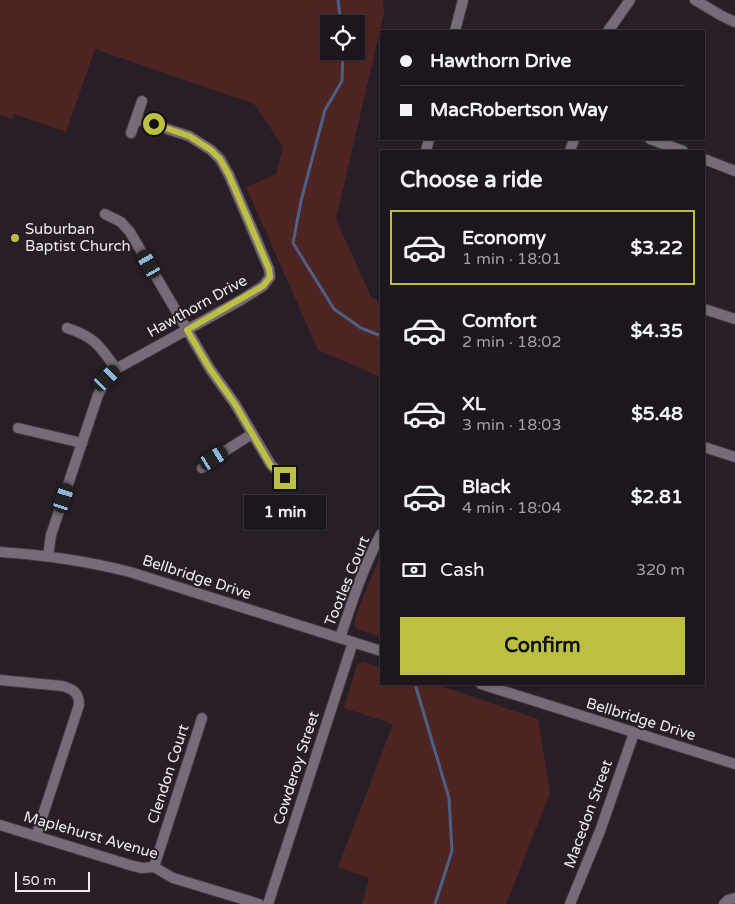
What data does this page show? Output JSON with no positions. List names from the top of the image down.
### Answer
{
  "streets": {
    "street": [
      "Hawthorn Drive",
      "Bellbridge Drive",
      "Tootles Court",
      "Cowderoy Street",
      "Clendon Court",
      "Macedon Street",
      "Maplehurst Avenue"
    ]
  },
  "crossings": [
    ["Hawthorn Drive", "Bellbridge Drive"],
    ["Bellbridge Drive", "Tootles Court"],
    ["Bellbridge Drive", "Cowderoy Street"],
    ["Bellbridge Drive", "Macedon Street"],
    ["Clendon Court", "Maplehurst Avenue"]
  ],
  "places": ["Suburban Baptist Church"],
  "scale_bar": "50 m",
  "page": {
    "banner": ["Hawthorn Drive", "MacRobertson Way"],
    "heading": "Choose a ride",
    "list": [
      {
        "name": "Economy",
        "note": "1 min · 18:01",
        "value": "$3.22"
      },
      {
        "name": "Comfort",
        "note": "2 min · 18:02",
        "value": "$4.35"
      },
      {
        "name": "XL",
        "note": "3 min · 18:03",
        "value": "$5.48"
      },
      {
        "name": "Black",
        "note": "4 min · 18:04",
        "value": "$2.81"
      }
    ],
    "bubble": "1 min",
    "pay": ["Cash", "320 m"],
    "buttons": "Confirm",
    "scale": "50 m"
  }
}
